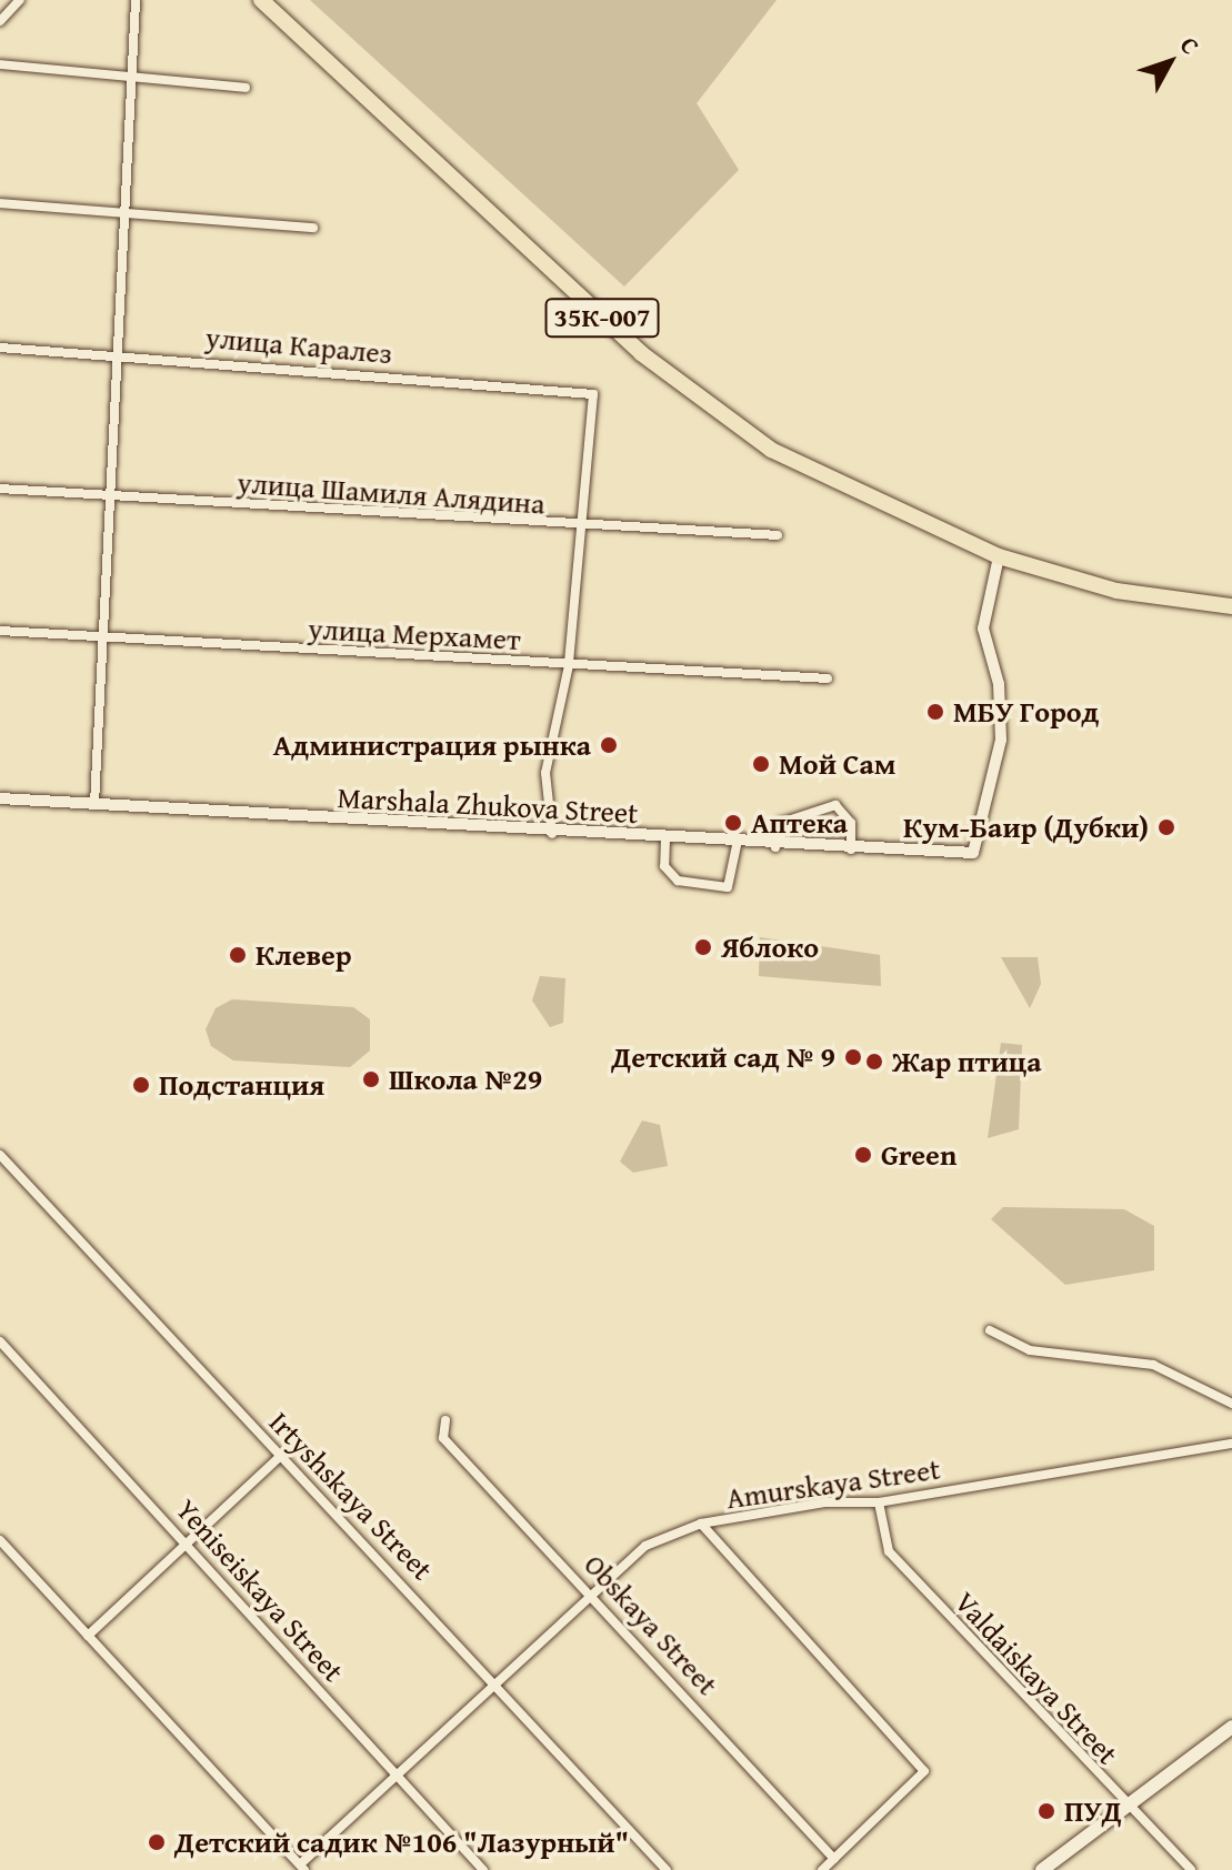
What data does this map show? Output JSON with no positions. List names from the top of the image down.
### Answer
{
  "streets": {
    "main road": ["35К-007"],
    "street": [
      "улица Каралез",
      "улица Шамиля Алядина",
      "улица Мерхамет",
      "Marshala Zhukova Street",
      "Amurskaya Street",
      "Irtyshskaya Street",
      "Yeniseiskaya Street",
      "Obskaya Street",
      "Valdaiskaya Street"
    ]
  },
  "crossings": [
    ["35К-007", "Marshala Zhukova Street"],
    ["улица Каралез", "улица Шамиля Алядина"],
    ["Amurskaya Street", "Irtyshskaya Street"],
    ["Amurskaya Street", "Yeniseiskaya Street"],
    ["Amurskaya Street", "Obskaya Street"],
    ["Amurskaya Street", "Valdaiskaya Street"]
  ],
  "places": [
    "МБУ Город",
    "Администрация рынка",
    "Мой Сам",
    "Аптека",
    "Кум-Баир (Дубки)",
    "Яблоко",
    "Клевер",
    "Детский сад № 9",
    "Жар птица",
    "Школа №29",
    "Подстанция",
    "Green",
    "ПУД",
    "Детский садик №106 \"Лазурный\""
  ],
  "north": "top right"
}
